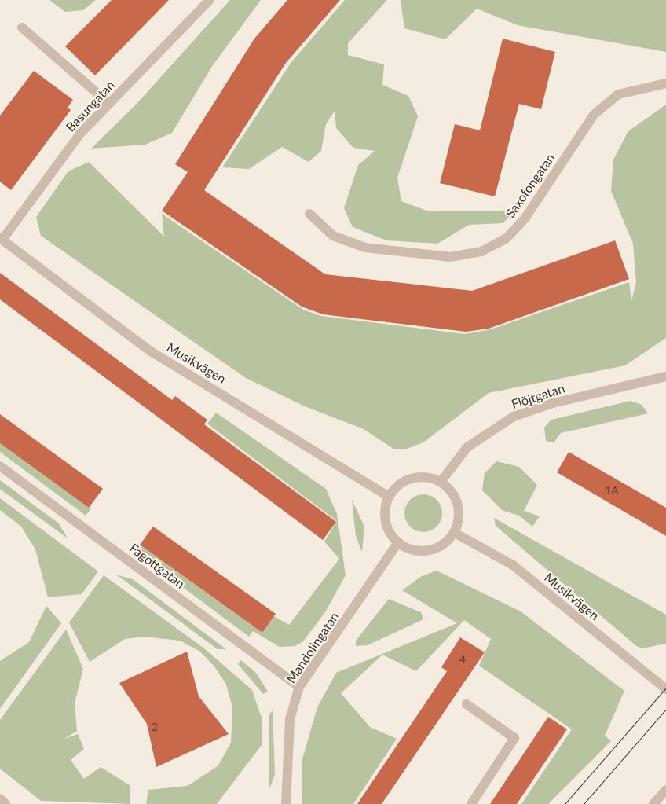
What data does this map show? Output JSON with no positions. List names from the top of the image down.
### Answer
{
  "streets": {
    "street": [
      "Basungatan",
      "Saxofongatan",
      "Musikvägen",
      "Flöjtgatan",
      "Fagottgatan",
      "Mandolingatan"
    ]
  },
  "crossings": [
    ["Basungatan", "Musikvägen"],
    ["Musikvägen", "Flöjtgatan"],
    ["Musikvägen", "Mandolingatan"],
    ["Flöjtgatan", "Mandolingatan"],
    ["Fagottgatan", "Mandolingatan"]
  ],
  "house_numbers": ["1A", "4", "2"]
}
